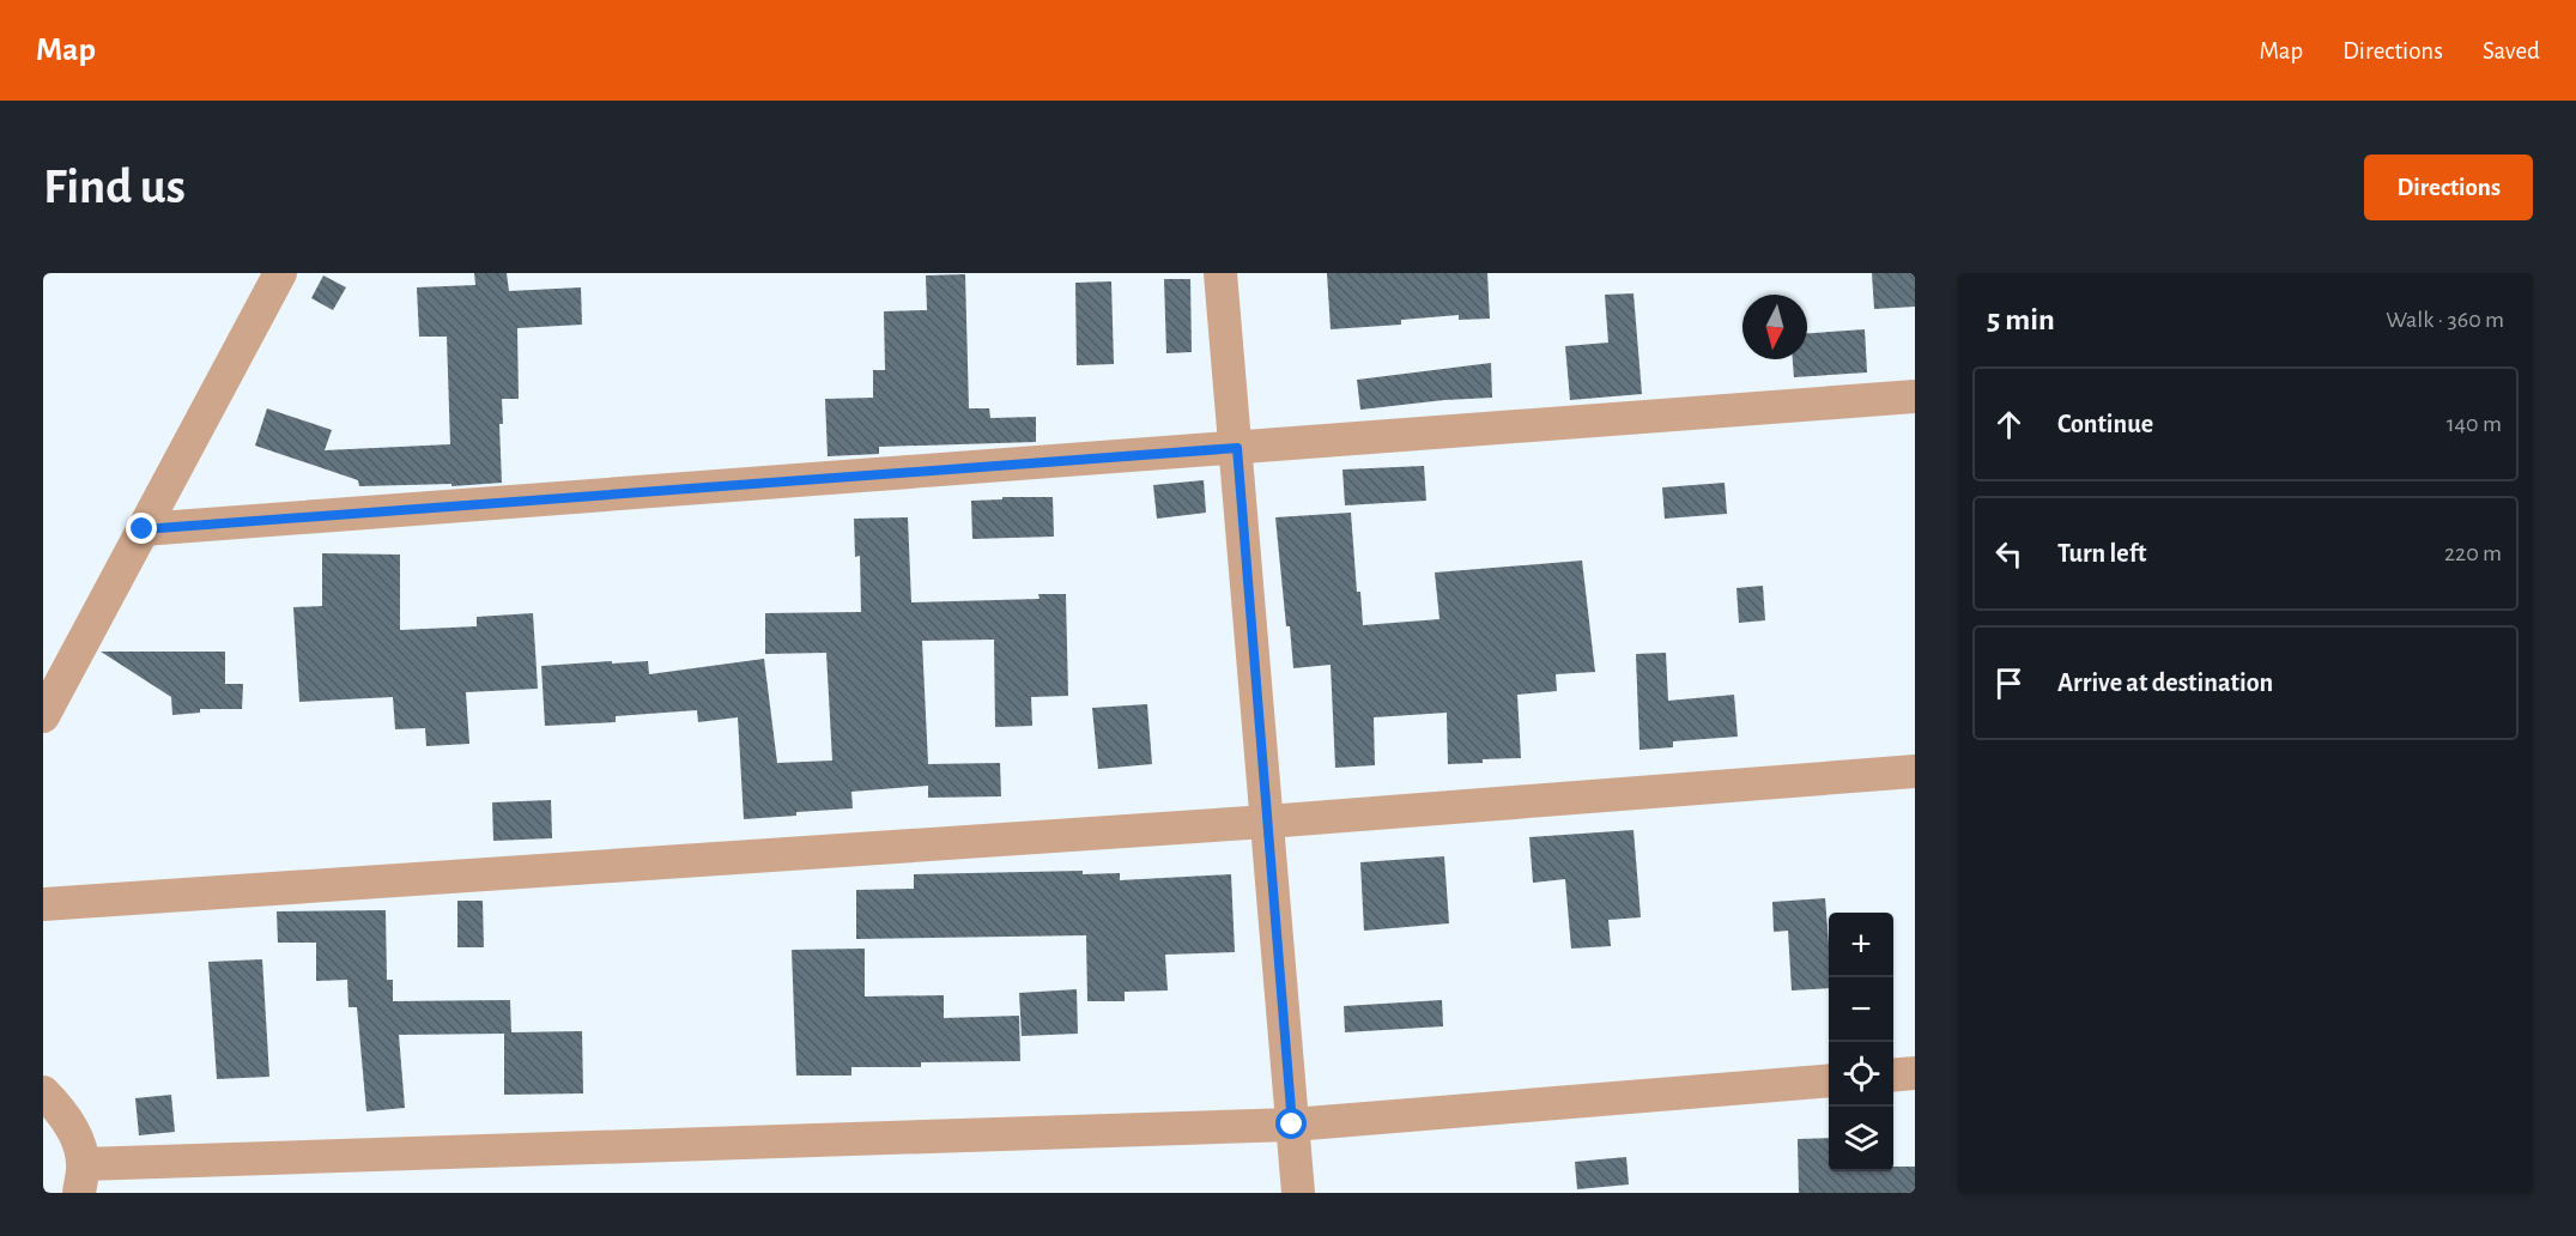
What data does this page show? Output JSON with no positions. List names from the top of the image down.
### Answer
{
  "north": "bottom",
  "page": {
    "header": "Map",
    "nav": ["Map", "Directions", "Saved"],
    "buttons": "Directions",
    "title": "Find us",
    "heading": ["5 min", "Walk · 360 m"],
    "list": [
      ["Continue", "140 m"],
      ["Turn left", "220 m"],
      "Arrive at destination"
    ],
    "map_buttons": ["+", "−"]
  }
}
